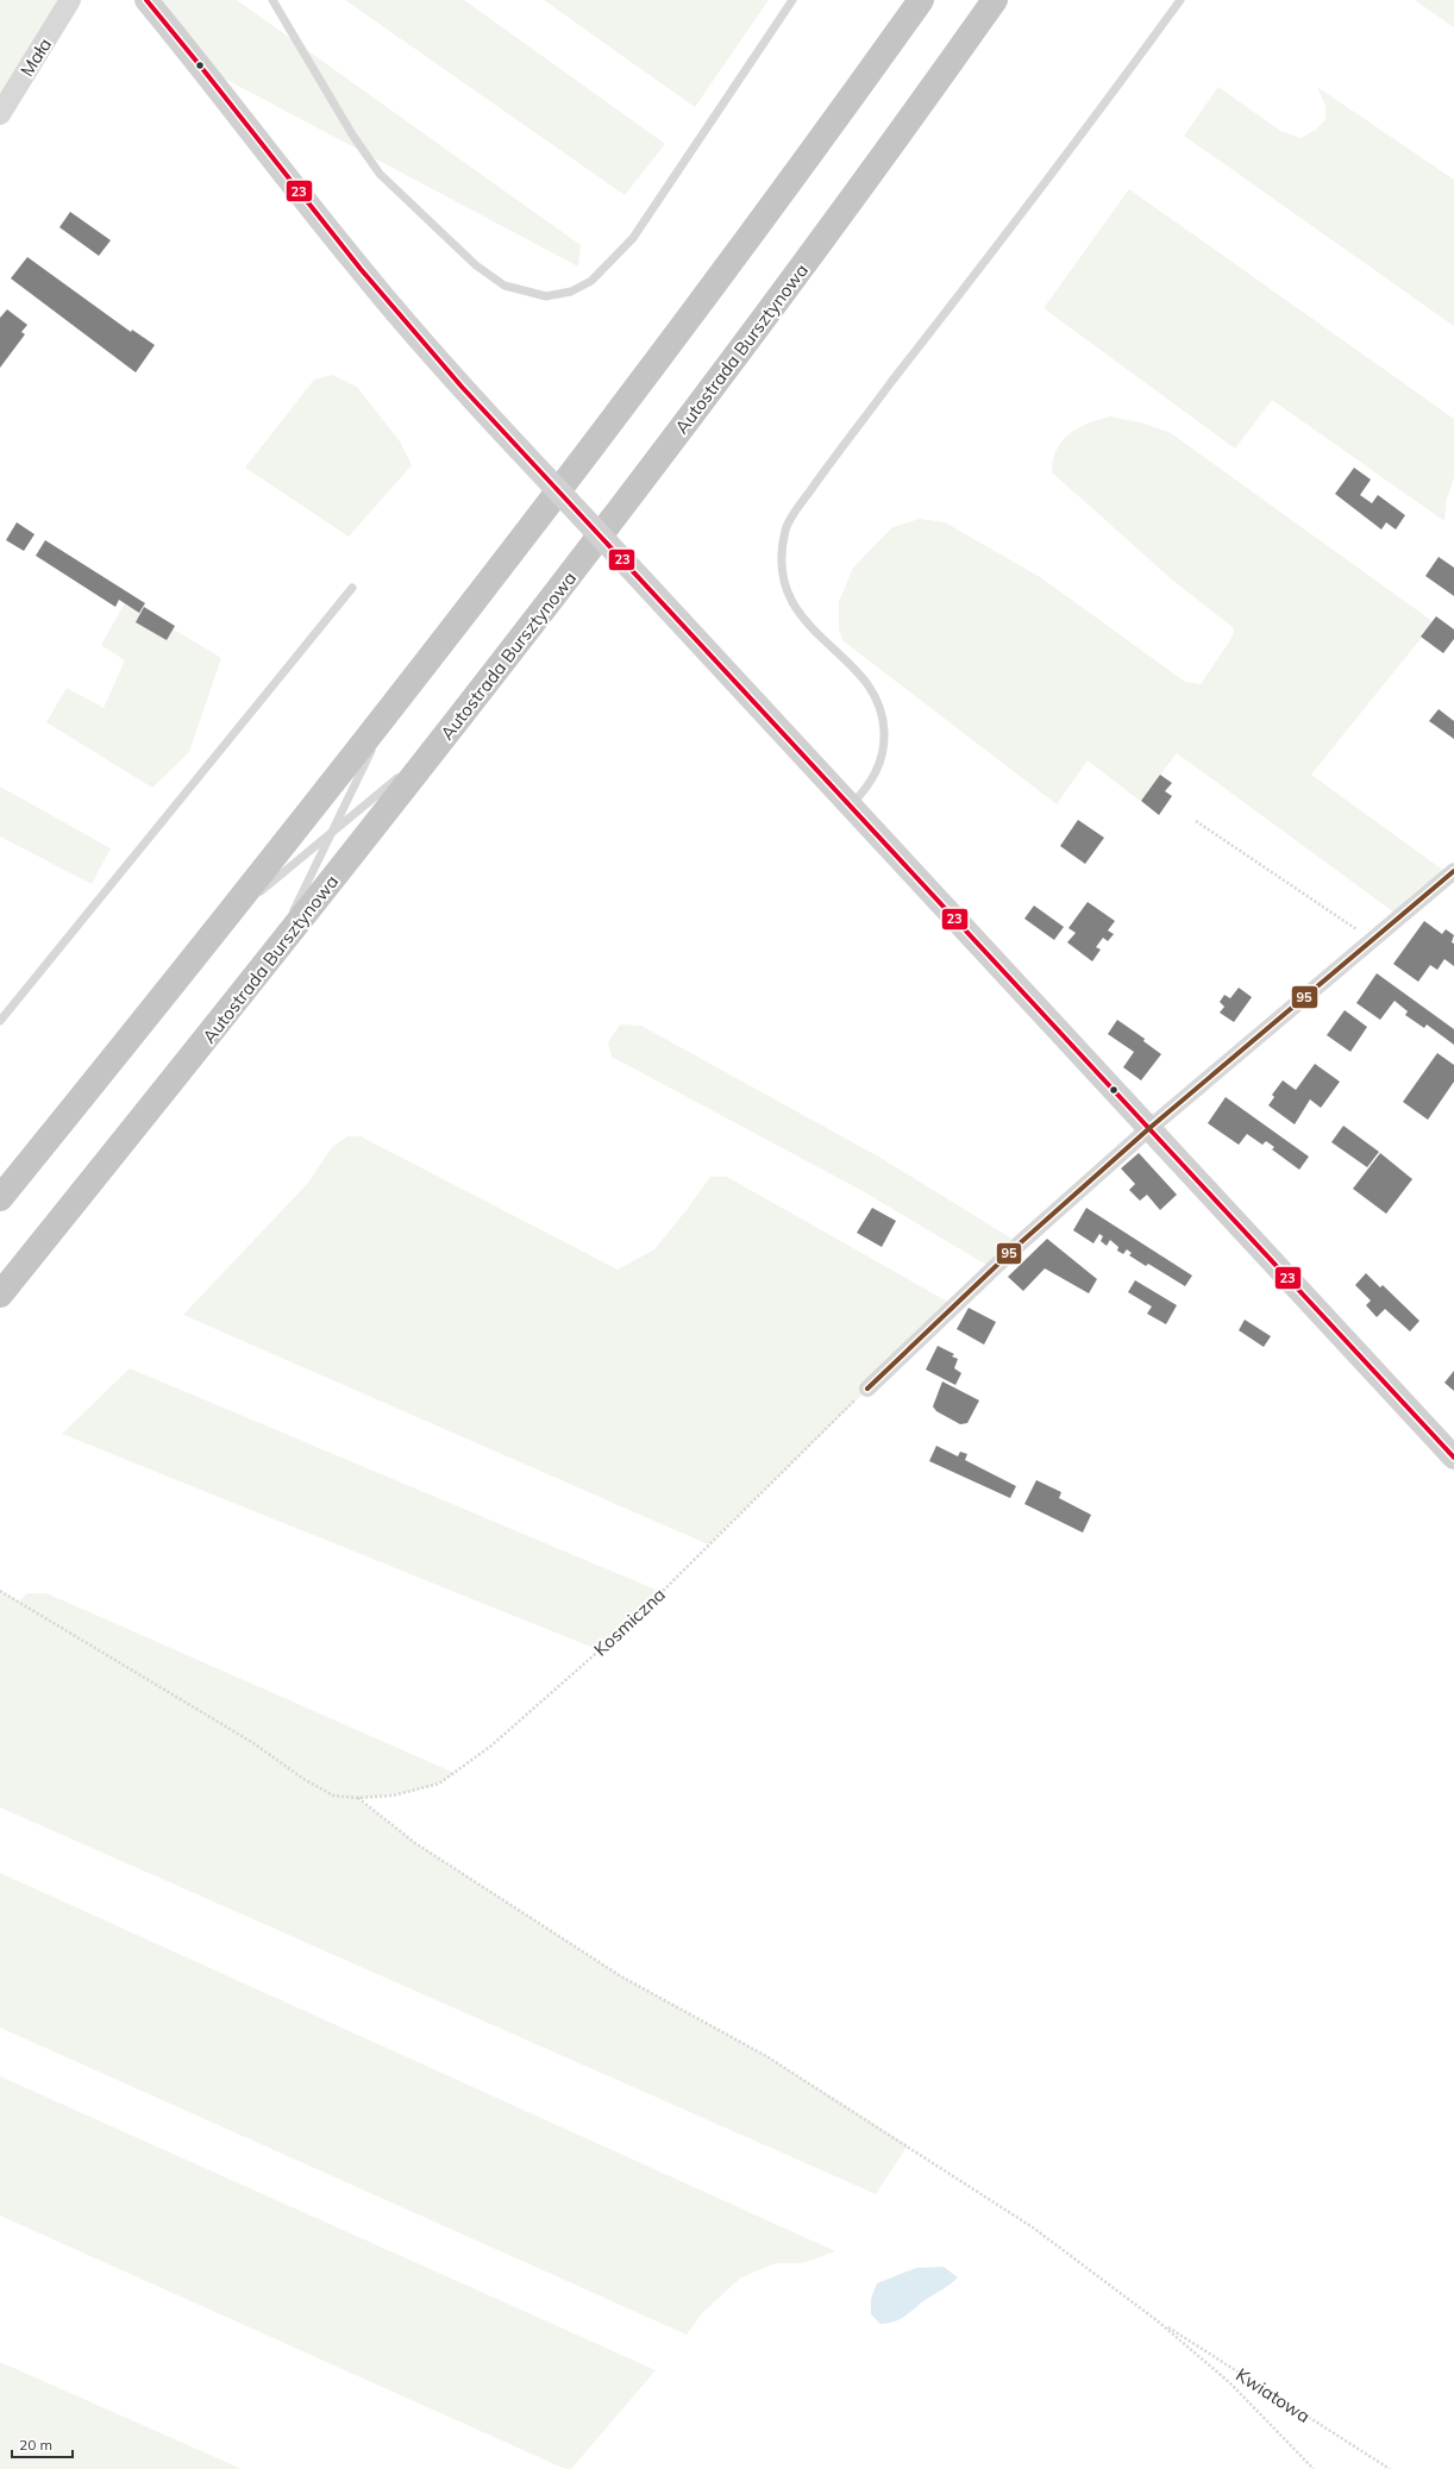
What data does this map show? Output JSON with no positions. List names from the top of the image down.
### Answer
{
  "streets": {
    "highway": ["Autostrada Bursztynowa"],
    "street": ["Mała"],
    "path": ["Kosmiczna", "Kwiatowa"]
  },
  "lines": ["transit line 23", "transit line 95"],
  "scale_bar": "20 m"
}
